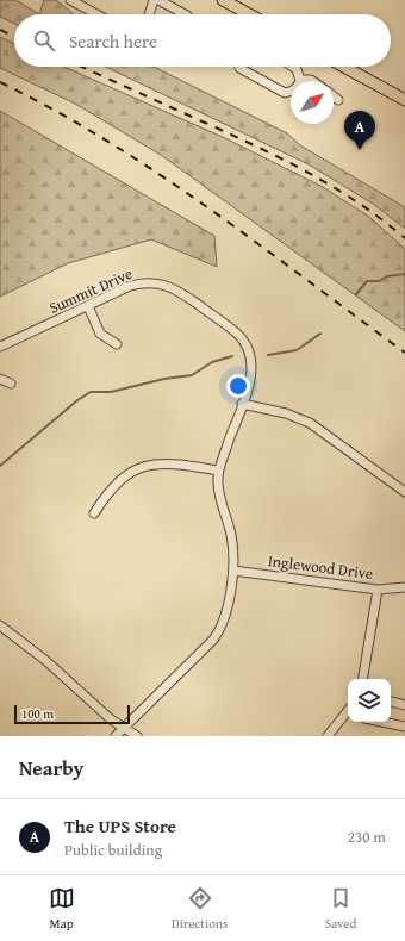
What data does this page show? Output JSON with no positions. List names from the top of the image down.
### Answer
{
  "streets": {
    "street": ["Summit Drive", "Inglewood Drive"]
  },
  "crossings": [
    ["Summit Drive", "Inglewood Drive"]
  ],
  "scale_bar": "100 m",
  "north": "top right",
  "page": {
    "search": "Search here",
    "pins": "A",
    "scale": "100 m",
    "heading": "Nearby",
    "list": [
      {
        "mark": "A",
        "name": "The UPS Store",
        "note": "Public building",
        "value": "230 m"
      }
    ],
    "nav": ["Map", "Directions", "Saved"]
  }
}
